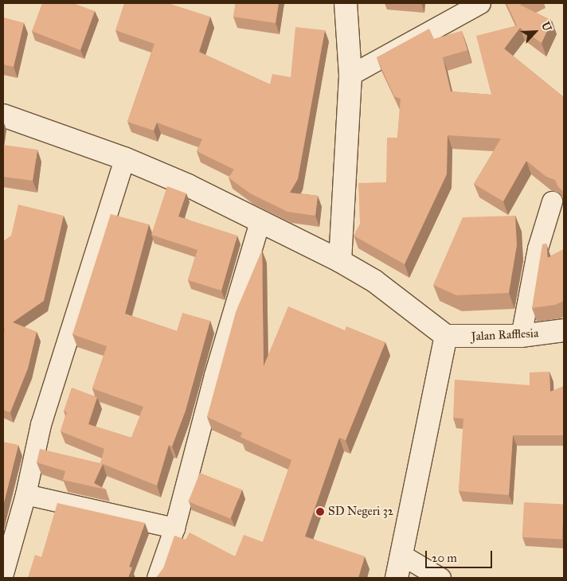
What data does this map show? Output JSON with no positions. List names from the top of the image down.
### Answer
{
  "streets": {
    "street": ["Jalan Rafflesia"]
  },
  "places": ["SD Negeri 32"],
  "scale_bar": "20 m",
  "north": "top right"
}
